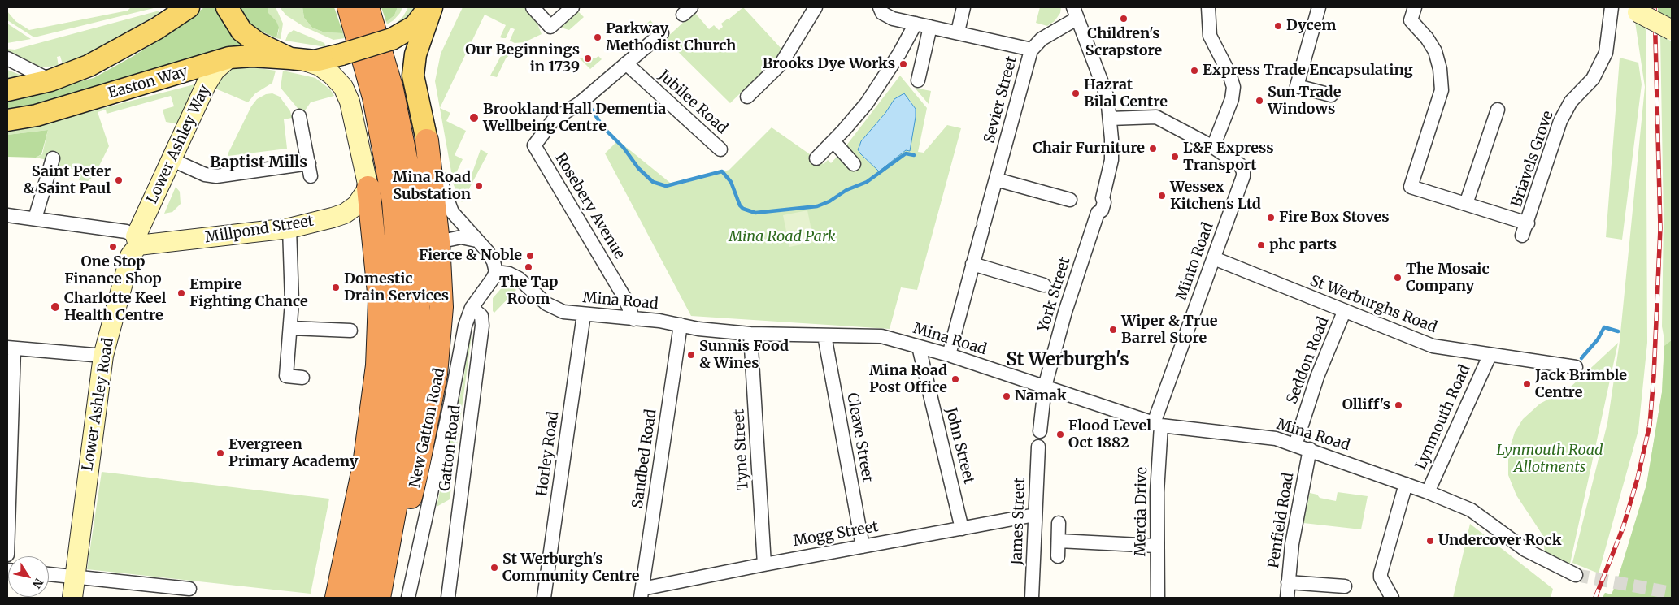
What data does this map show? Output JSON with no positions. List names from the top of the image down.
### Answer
{
  "streets": {
    "main road": [
      "Easton Way",
      "Lower Ashley Way",
      "Millpond Street",
      "Lower Ashley Road"
    ],
    "street": [
      "Sevier Street",
      "Jubilee Road",
      "Briavels Grove",
      "Rosebery Avenue",
      "Minto Road",
      "York Street",
      "Mina Road",
      "St Werburghs Road",
      "Seddon Road",
      "Lynmouth Road",
      "New Gatton Road",
      "Cleave Street",
      "John Street",
      "Gatton Road",
      "Tyne Street",
      "Horley Road",
      "Sandbed Road",
      "Mercia Drive",
      "Penfield Road",
      "James Street",
      "Mogg Street"
    ]
  },
  "crossings": [
    ["Easton Way", "Lower Ashley Way"],
    ["Sevier Street", "York Street"],
    ["Sevier Street", "Mina Road"],
    ["Jubilee Road", "Rosebery Avenue"],
    ["Lower Ashley Way", "Millpond Street"],
    ["Lower Ashley Way", "Lower Ashley Road"],
    ["Rosebery Avenue", "Mina Road"],
    ["Millpond Street", "Lower Ashley Road"],
    ["Minto Road", "York Street"],
    ["Minto Road", "Mina Road"],
    ["Minto Road", "St Werburghs Road"],
    ["Minto Road", "Mercia Drive"],
    ["York Street", "Mina Road"],
    ["York Street", "James Street"],
    ["Mina Road", "Seddon Road"],
    ["Mina Road", "Lynmouth Road"],
    ["Mina Road", "New Gatton Road"],
    ["Mina Road", "Cleave Street"],
    ["Mina Road", "John Street"],
    ["Mina Road", "Tyne Street"],
    ["Mina Road", "Horley Road"],
    ["Mina Road", "Sandbed Road"],
    ["Mina Road", "Mercia Drive"],
    ["Mina Road", "Penfield Road"],
    ["Mina Road", "James Street"],
    ["St Werburghs Road", "Seddon Road"],
    ["St Werburghs Road", "Lynmouth Road"],
    ["New Gatton Road", "Gatton Road"],
    ["Cleave Street", "Mogg Street"],
    ["John Street", "Mogg Street"],
    ["Tyne Street", "Mogg Street"],
    ["Sandbed Road", "Mogg Street"],
    ["James Street", "Mogg Street"]
  ],
  "districts": ["Baptist Mills", "St Werburgh's"],
  "parks": ["Mina Road Park", "Lynmouth Road Allotments"],
  "places": [
    "Children's Scrapstore",
    "Dycem",
    "Parkway Methodist Church",
    "Our Beginnings in 1739",
    "Brooks Dye Works",
    "Express Trade Encapsulating",
    "Hazrat Bilal Centre",
    "Sun Trade Windows",
    "Brookland Hall Dementia Wellbeing Centre",
    "Chair Furniture",
    "L&F Express Transport",
    "Saint Peter & Saint Paul",
    "Mina Road Substation",
    "Wessex Kitchens Ltd",
    "Fire Box Stoves",
    "phc parts",
    "One Stop Finance Shop",
    "Fierce & Noble",
    "The Tap Room",
    "The Mosaic Company",
    "Domestic Drain Services",
    "Empire Fighting Chance",
    "Charlotte Keel Health Centre",
    "Wiper & True Barrel Store",
    "Sunnis Food & Wines",
    "Mina Road Post Office",
    "Jack Brimble Centre",
    "Namak",
    "Olliff's",
    "Flood Level Oct 1882",
    "Evergreen Primary Academy",
    "Undercover Rock",
    "St Werburgh's Community Centre"
  ],
  "north": "bottom right"
}
